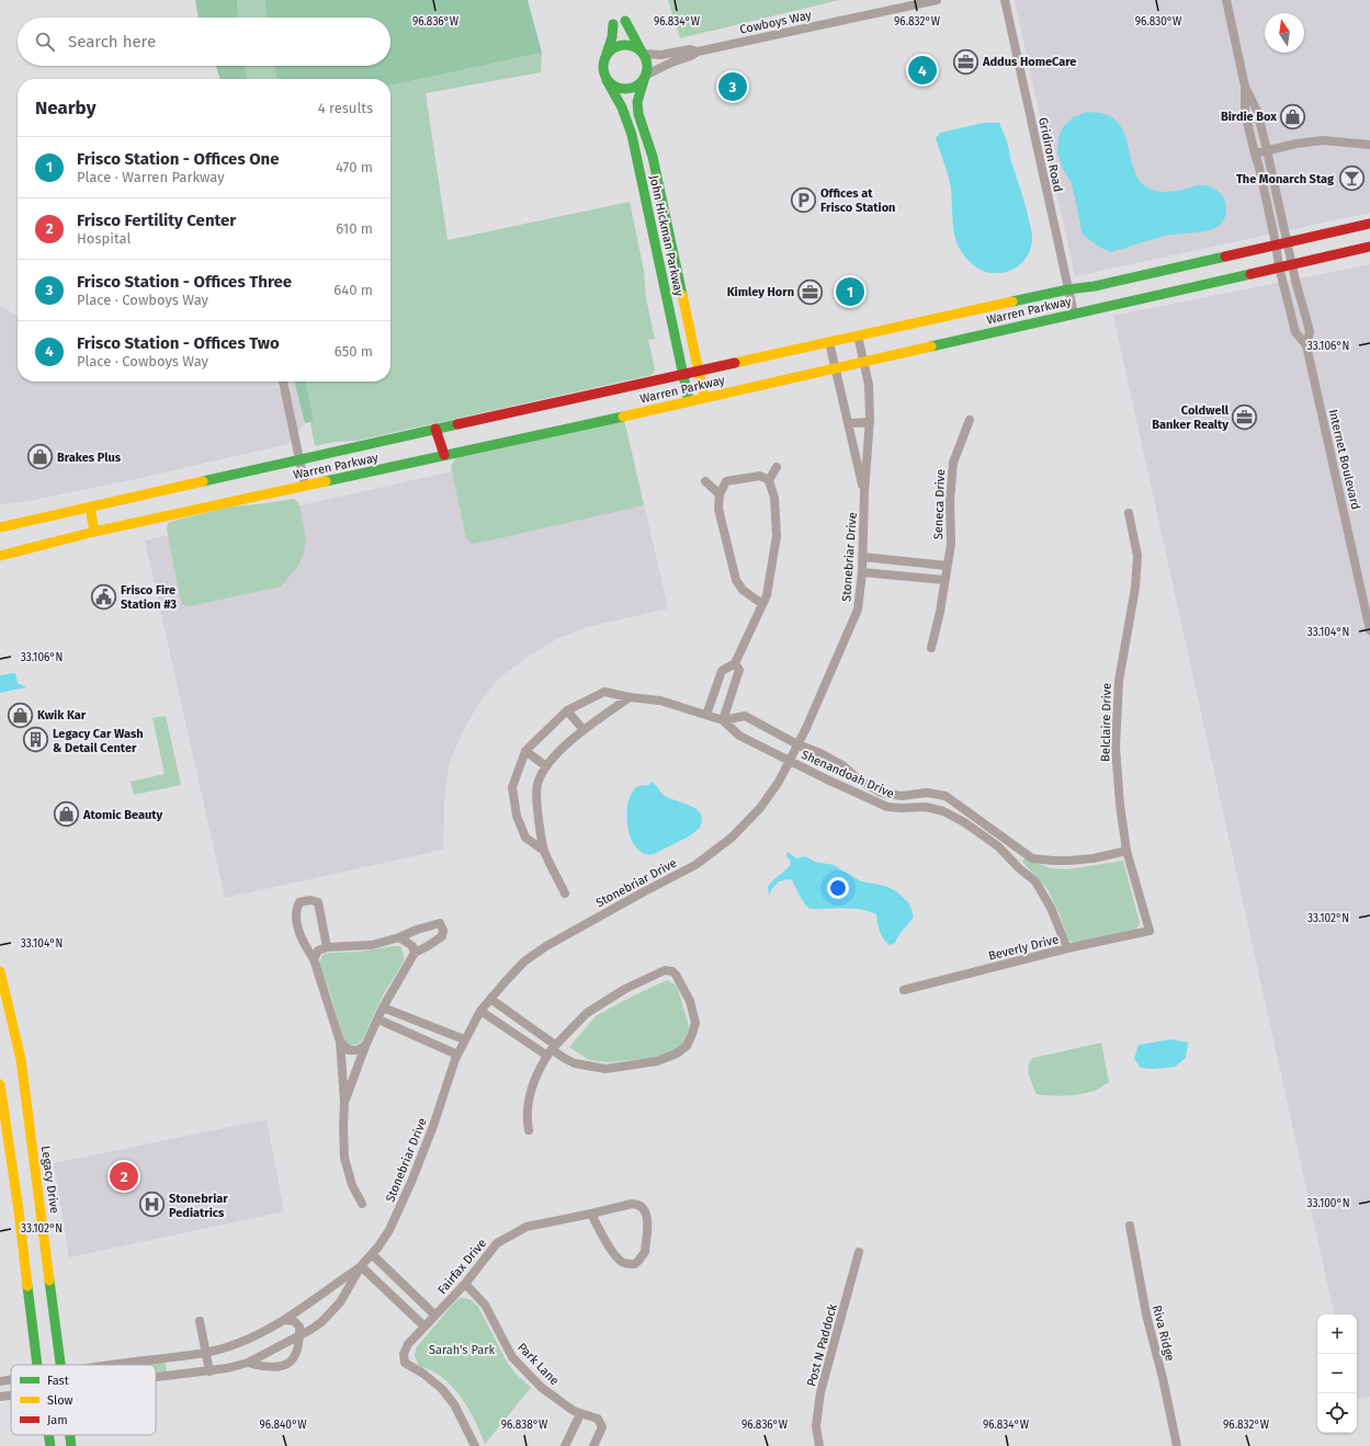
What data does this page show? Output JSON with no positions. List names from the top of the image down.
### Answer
{
  "streets": {
    "main road": ["John Hickman Parkway", "Warren Parkway", "Legacy Drive"],
    "street": [
      "Cowboys Way",
      "Gridiron Road",
      "Internet Boulevard",
      "Seneca Drive",
      "Stonebriar Drive",
      "Belclaire Drive",
      "Shenandoah Drive",
      "Beverly Drive",
      "Fairfax Drive",
      "Riva Ridge",
      "Post N Paddock",
      "Park Lane"
    ]
  },
  "crossings": [
    ["Cowboys Way", "John Hickman Parkway"],
    ["Gridiron Road", "Warren Parkway"],
    ["John Hickman Parkway", "Warren Parkway"],
    ["Warren Parkway", "Internet Boulevard"],
    ["Warren Parkway", "Stonebriar Drive"],
    ["Stonebriar Drive", "Shenandoah Drive"],
    ["Belclaire Drive", "Shenandoah Drive"],
    ["Belclaire Drive", "Beverly Drive"],
    ["Shenandoah Drive", "Beverly Drive"],
    ["Fairfax Drive", "Park Lane"]
  ],
  "parks": ["Sarah's Park"],
  "places": {
    "office": ["Addus HomeCare", "Kimley Horn", "Coldwell Banker Realty"],
    "shop": [
      "Birdie Box",
      "Brakes Plus",
      "Kwik Kar",
      "Atomic Beauty"
    ],
    "bar": ["The Monarch Stag"],
    "parking": ["Offices at Frisco Station"],
    "public building": ["Frisco Fire Station #3"],
    "building": ["Legacy Car Wash & Detail Center"],
    "hospital": ["Stonebriar Pediatrics"]
  },
  "legend": ["Fast", "Slow", "Jam"],
  "north": "top",
  "page": {
    "search": "Search here",
    "pins": [
      "4",
      "3",
      "1",
      "2"
    ],
    "heading": ["Nearby", "4 results"],
    "list": [
      {
        "mark": "1",
        "name": "Frisco Station - Offices One",
        "note": "Place · Warren Parkway",
        "value": "470 m"
      },
      {
        "mark": "2",
        "name": "Frisco Fertility Center",
        "note": "Hospital",
        "value": "610 m"
      },
      {
        "mark": "3",
        "name": "Frisco Station - Offices Three",
        "note": "Place · Cowboys Way",
        "value": "640 m"
      },
      {
        "mark": "4",
        "name": "Frisco Station - Offices Two",
        "note": "Place · Cowboys Way",
        "value": "650 m"
      }
    ],
    "map_buttons": ["+", "−"]
  },
  "coordinates": [
    "96.836°W",
    "96.834°W",
    "96.832°W",
    "96.830°W",
    "33.106°N",
    "33.104°N",
    "33.102°N",
    "33.100°N",
    "96.840°W",
    "96.838°W"
  ]
}
